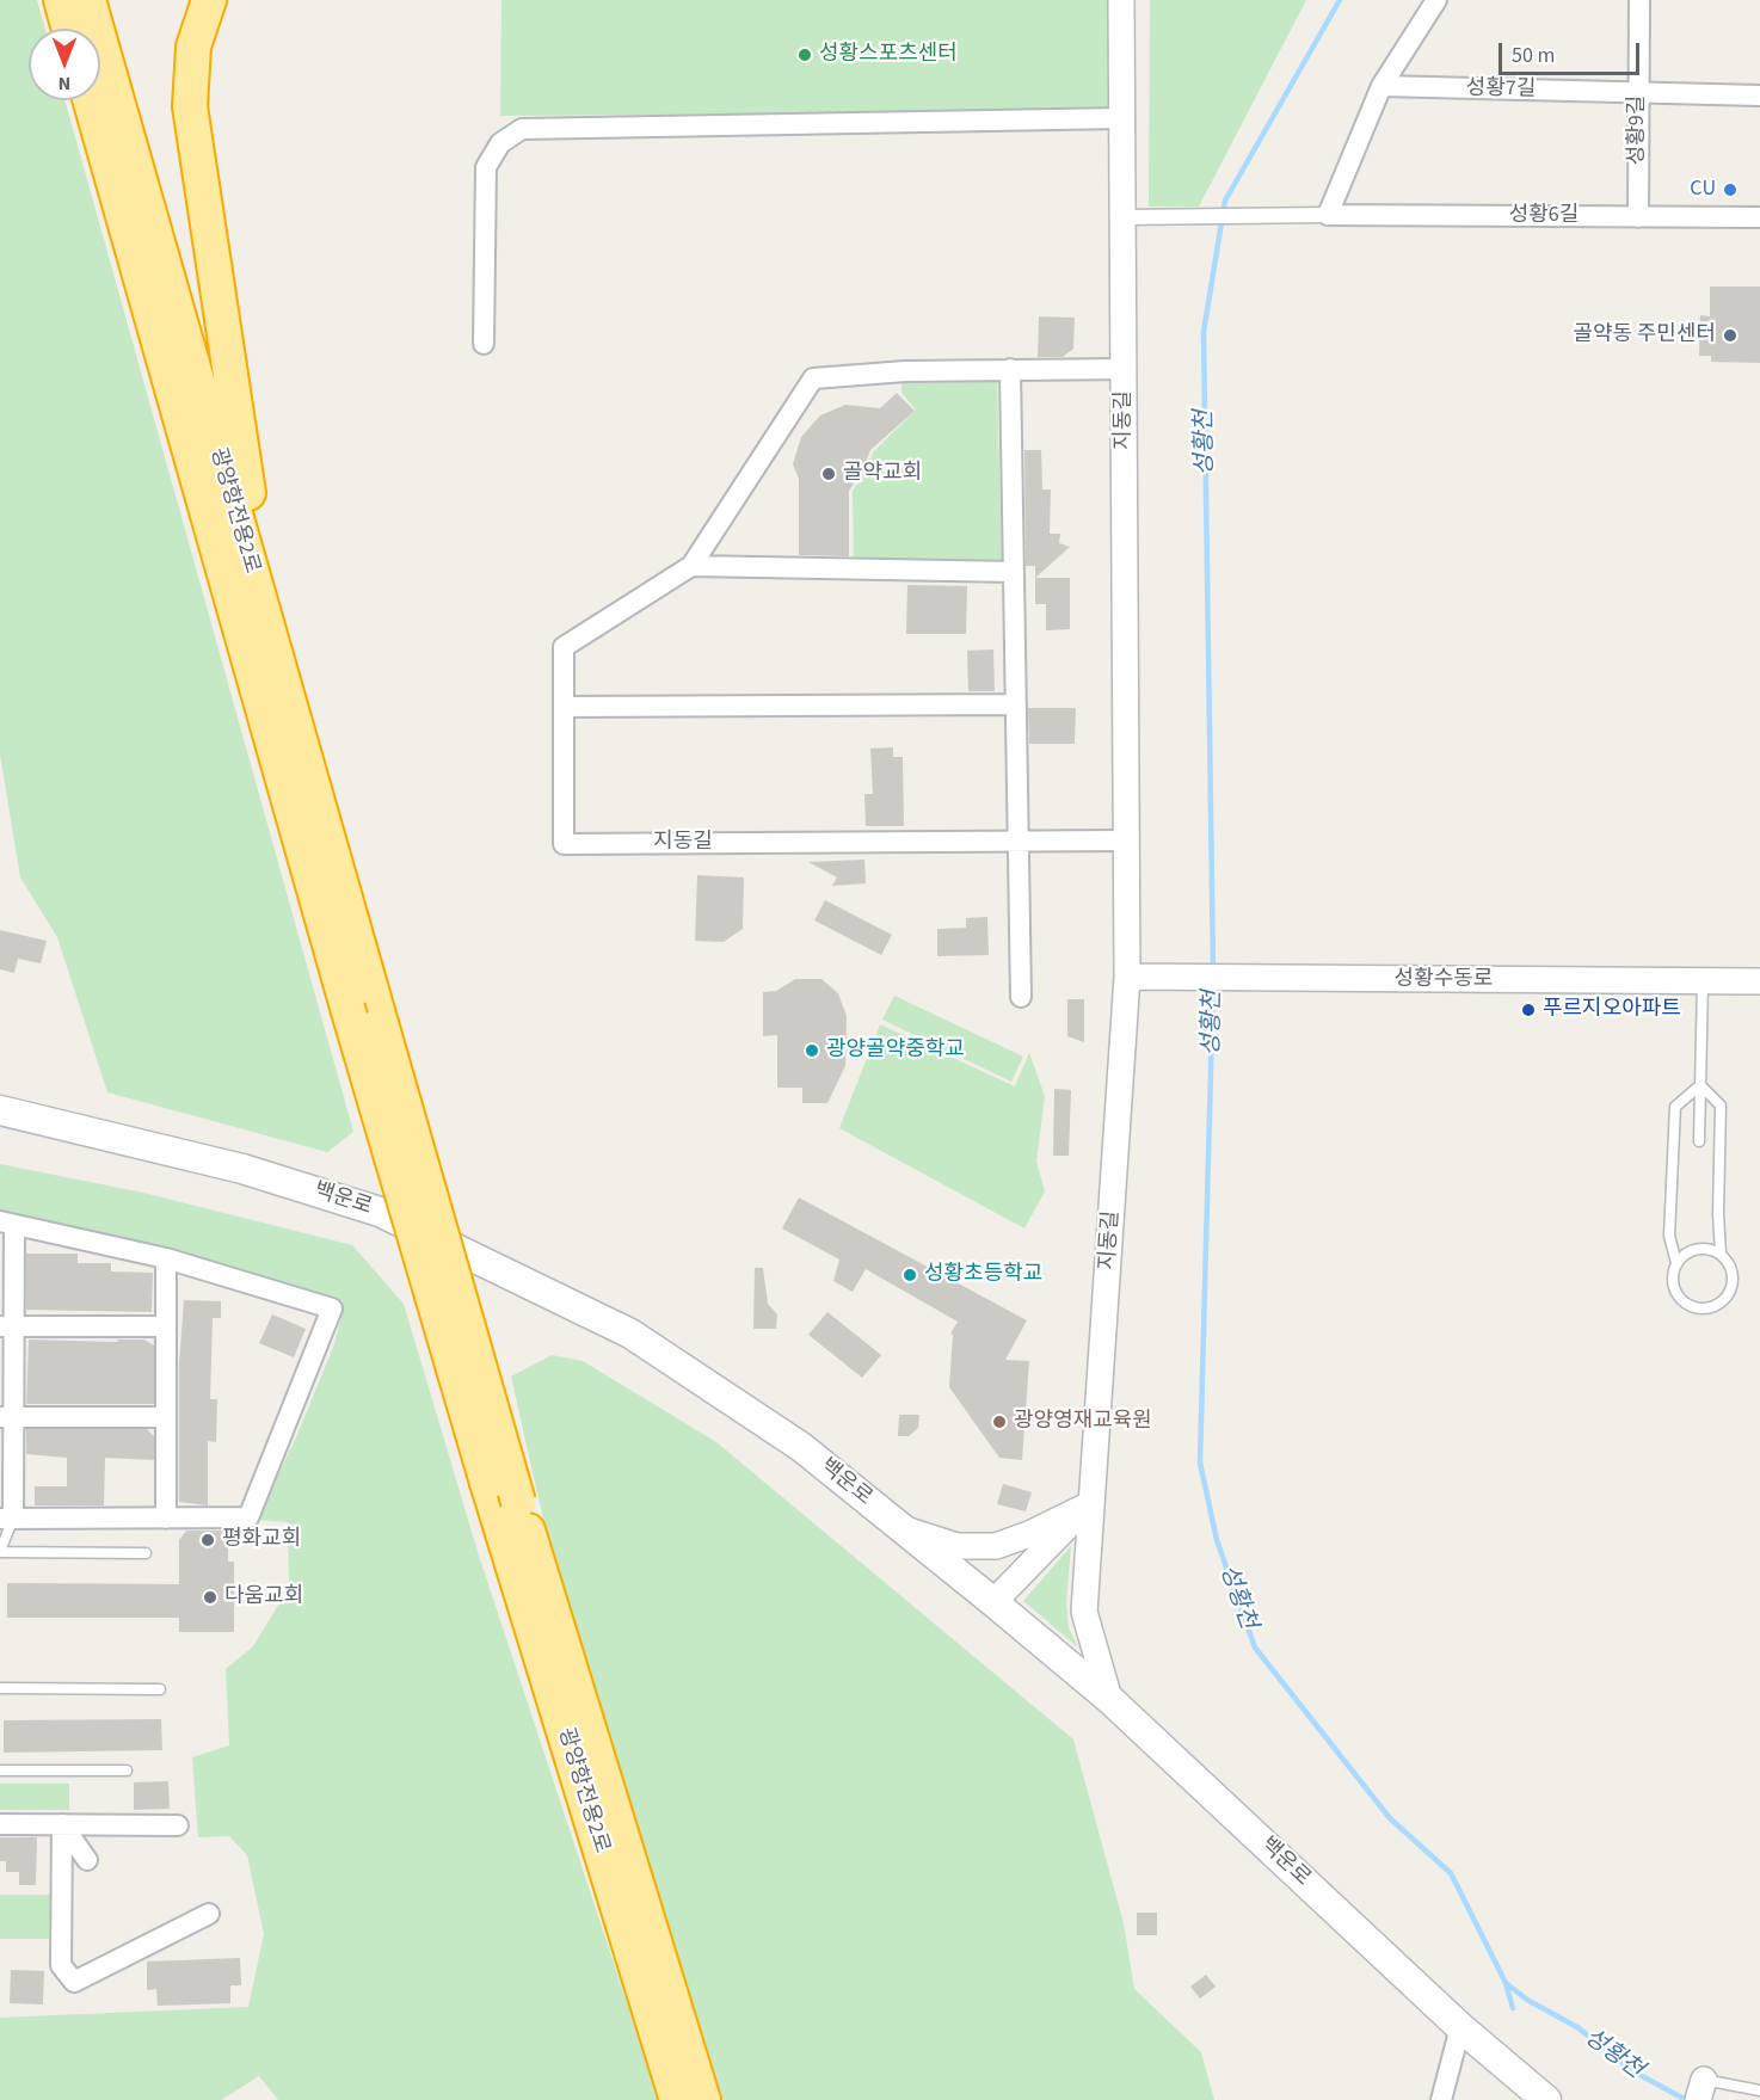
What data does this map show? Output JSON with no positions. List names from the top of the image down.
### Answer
{
  "streets": {
    "highway": ["광양항전용2로"],
    "main road": ["백운로"],
    "street": [
      "성황7길",
      "성황9길",
      "성황6길",
      "지동길",
      "성황수동로"
    ]
  },
  "crossings": [
    ["성황7길", "성황9길"],
    ["성황9길", "성황6길"],
    ["지동길", "성황수동로"],
    ["지동길", "백운로"]
  ],
  "water": ["성황천"],
  "places": [
    "성황스포츠센터",
    "CU",
    "골약동 주민센터",
    "골약교회",
    "푸르지오아파트",
    "광양골약중학교",
    "성황초등학교",
    "광양영재교육원",
    "평화교회",
    "다움교회"
  ],
  "scale_bar": "50 m",
  "north": "bottom"
}
